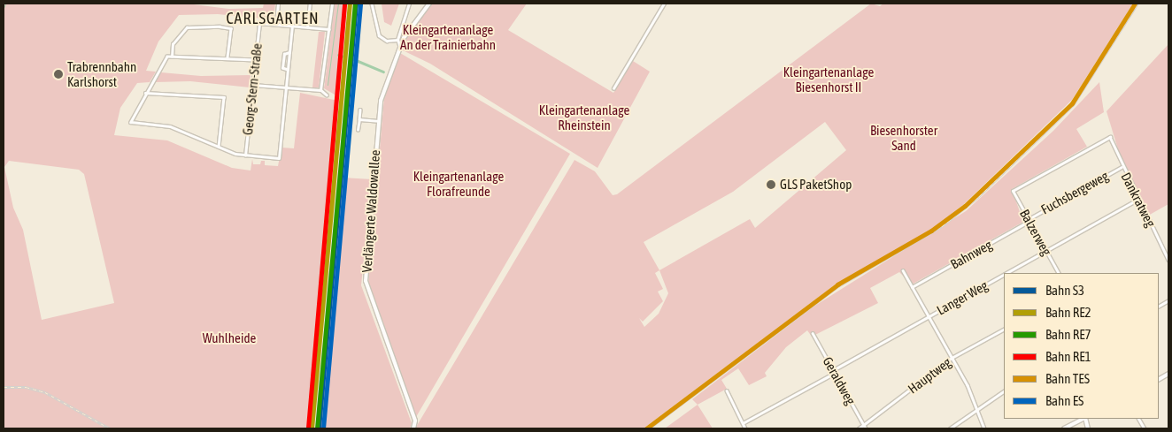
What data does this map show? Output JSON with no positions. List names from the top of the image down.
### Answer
{
  "streets": {
    "street": [
      "Georg-Stern-Straße",
      "Fuchsbergeweg",
      "Dankratweg",
      "Verlängerte Waldowallee",
      "Balzerweg",
      "Bahnweg",
      "Langer Weg",
      "Hauptweg",
      "Geraldweg"
    ]
  },
  "crossings": [
    ["Fuchsbergeweg", "Dankratweg"],
    ["Fuchsbergeweg", "Balzerweg"],
    ["Fuchsbergeweg", "Bahnweg"],
    ["Dankratweg", "Balzerweg"],
    ["Dankratweg", "Langer Weg"],
    ["Balzerweg", "Bahnweg"],
    ["Balzerweg", "Langer Weg"],
    ["Langer Weg", "Geraldweg"],
    ["Hauptweg", "Geraldweg"]
  ],
  "districts": ["CARLSGARTEN"],
  "parks": [
    "Kleingartenanlage An der Trainierbahn",
    "Kleingartenanlage Biesenhorst II",
    "Kleingartenanlage Rheinstein",
    "Biesenhorster Sand",
    "Kleingartenanlage Florafreunde",
    "Wuhlheide"
  ],
  "places": ["Trabrennbahn Karlshorst", "GLS PaketShop"],
  "lines": [
    "rail line S3",
    "rail line RE2",
    "rail line RE1",
    "rail line TES",
    "rail line RE7",
    "rail line ES"
  ],
  "legend": [
    "Bahn S3",
    "Bahn RE2",
    "Bahn RE7",
    "Bahn RE1",
    "Bahn TES",
    "Bahn ES"
  ]
}
